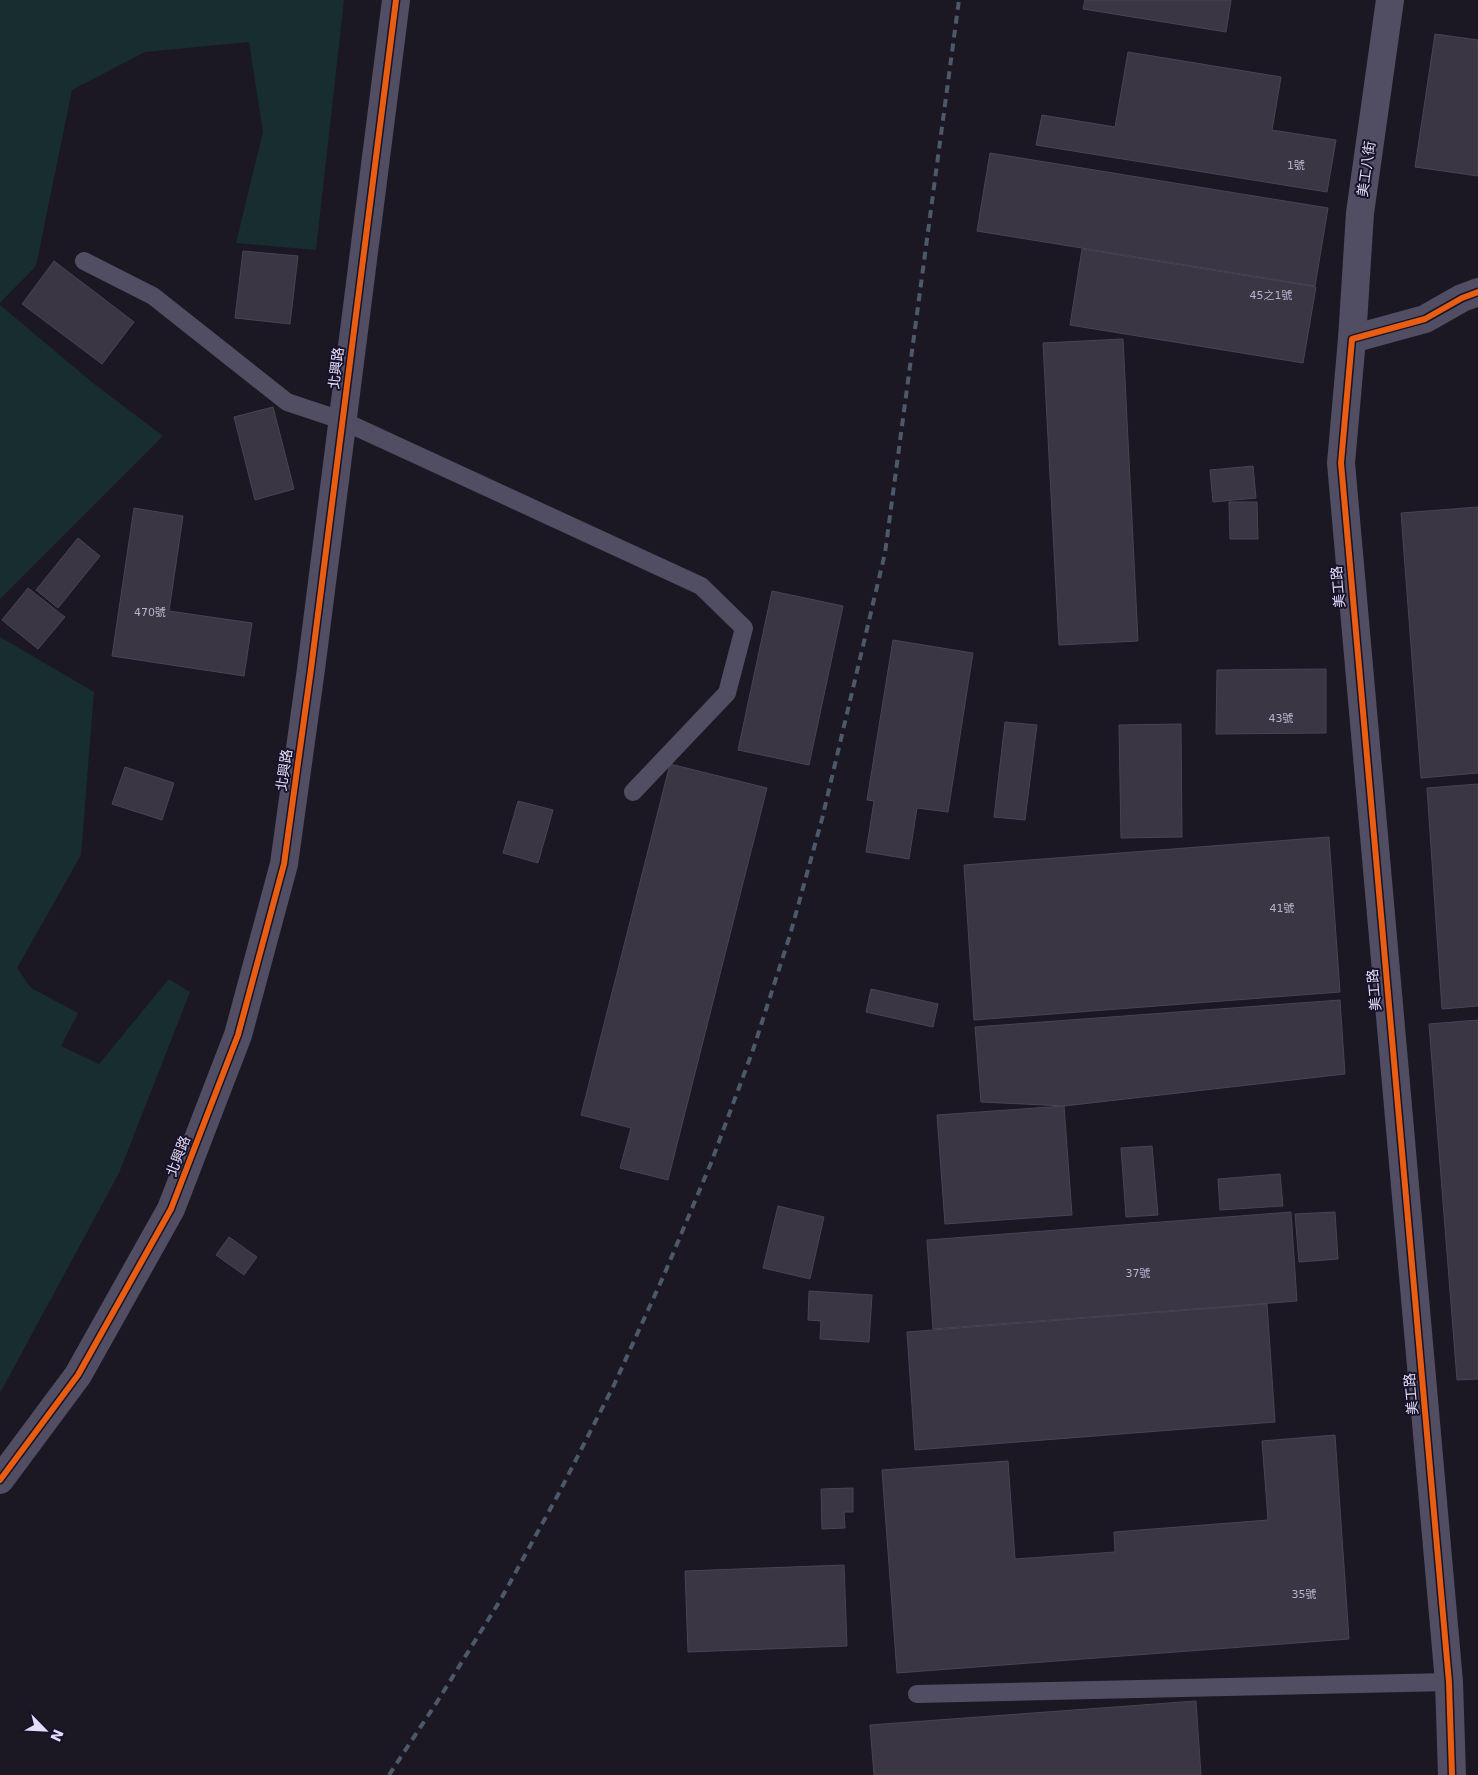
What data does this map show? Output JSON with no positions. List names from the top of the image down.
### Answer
{
  "streets": {
    "street": ["美工八街", "北興路", "美工路"]
  },
  "crossings": [
    ["美工八街", "美工路"]
  ],
  "house_numbers": [
    "1號",
    "45之1號",
    "470號",
    "43號",
    "41號",
    "37號",
    "35號"
  ],
  "north": "bottom right"
}
